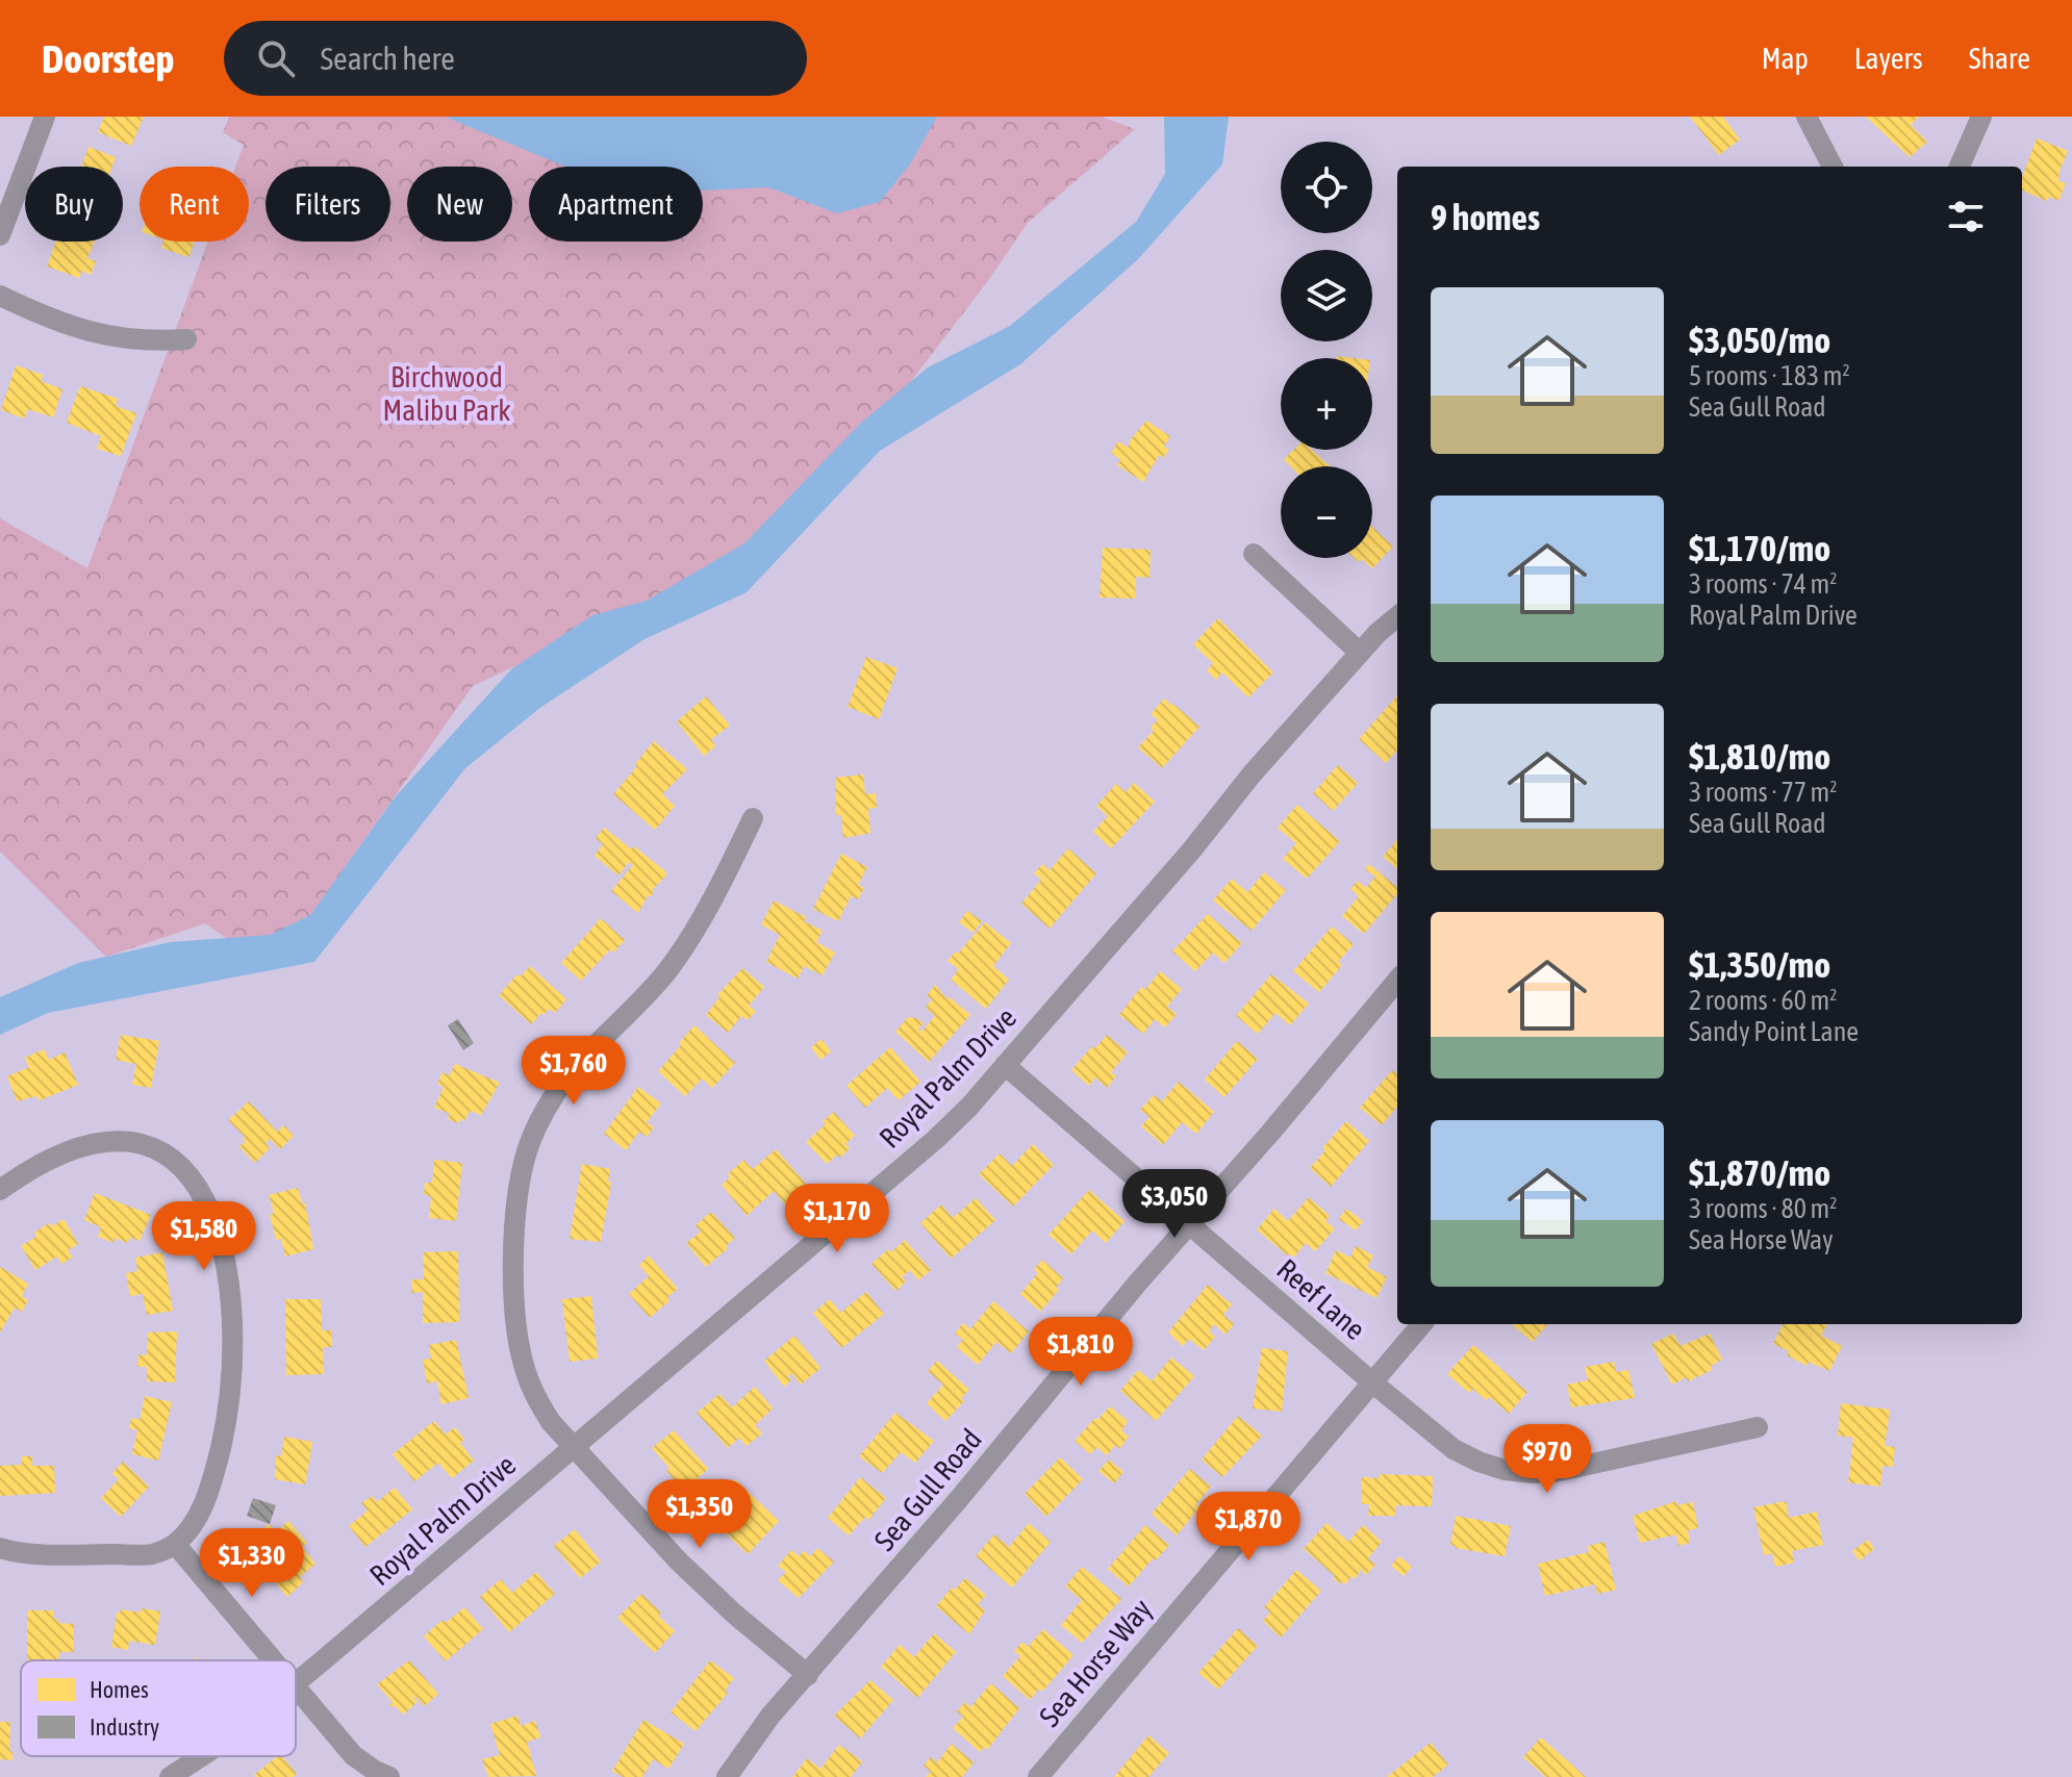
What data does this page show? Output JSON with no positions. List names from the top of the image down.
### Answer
{
  "streets": {
    "street": [
      "Royal Palm Drive",
      "Reef Lane",
      "Sea Gull Road",
      "Sea Horse Way"
    ]
  },
  "crossings": [
    ["Royal Palm Drive", "Reef Lane"],
    ["Reef Lane", "Sea Gull Road"],
    ["Reef Lane", "Sea Horse Way"]
  ],
  "parks": ["Birchwood Malibu Park"],
  "legend": ["Homes", "Industry"],
  "page": {
    "header": "Doorstep",
    "search": "Search here",
    "nav": ["Map", "Layers", "Share"],
    "map_buttons": ["+", "−"],
    "chip": [
      "Buy",
      "Rent",
      "Filters",
      "New",
      "Apartment"
    ],
    "heading": "9 homes",
    "list": [
      {
        "name": "$3,050/mo",
        "note": "5 rooms · 183 m² · Sea Gull Road"
      },
      {
        "name": "$1,170/mo",
        "note": "3 rooms · 74 m² · Royal Palm Drive"
      },
      {
        "name": "$1,810/mo",
        "note": "3 rooms · 77 m² · Sea Gull Road"
      },
      {
        "name": "$1,350/mo",
        "note": "2 rooms · 60 m² · Sandy Point Lane"
      },
      {
        "name": "$1,870/mo",
        "note": "3 rooms · 80 m² · Sea Horse Way"
      }
    ],
    "price": [
      "$1,760",
      "$3,050",
      "$1,170",
      "$1,580",
      "$1,810",
      "$970",
      "$1,350",
      "$1,870",
      "$1,330"
    ]
  }
}
